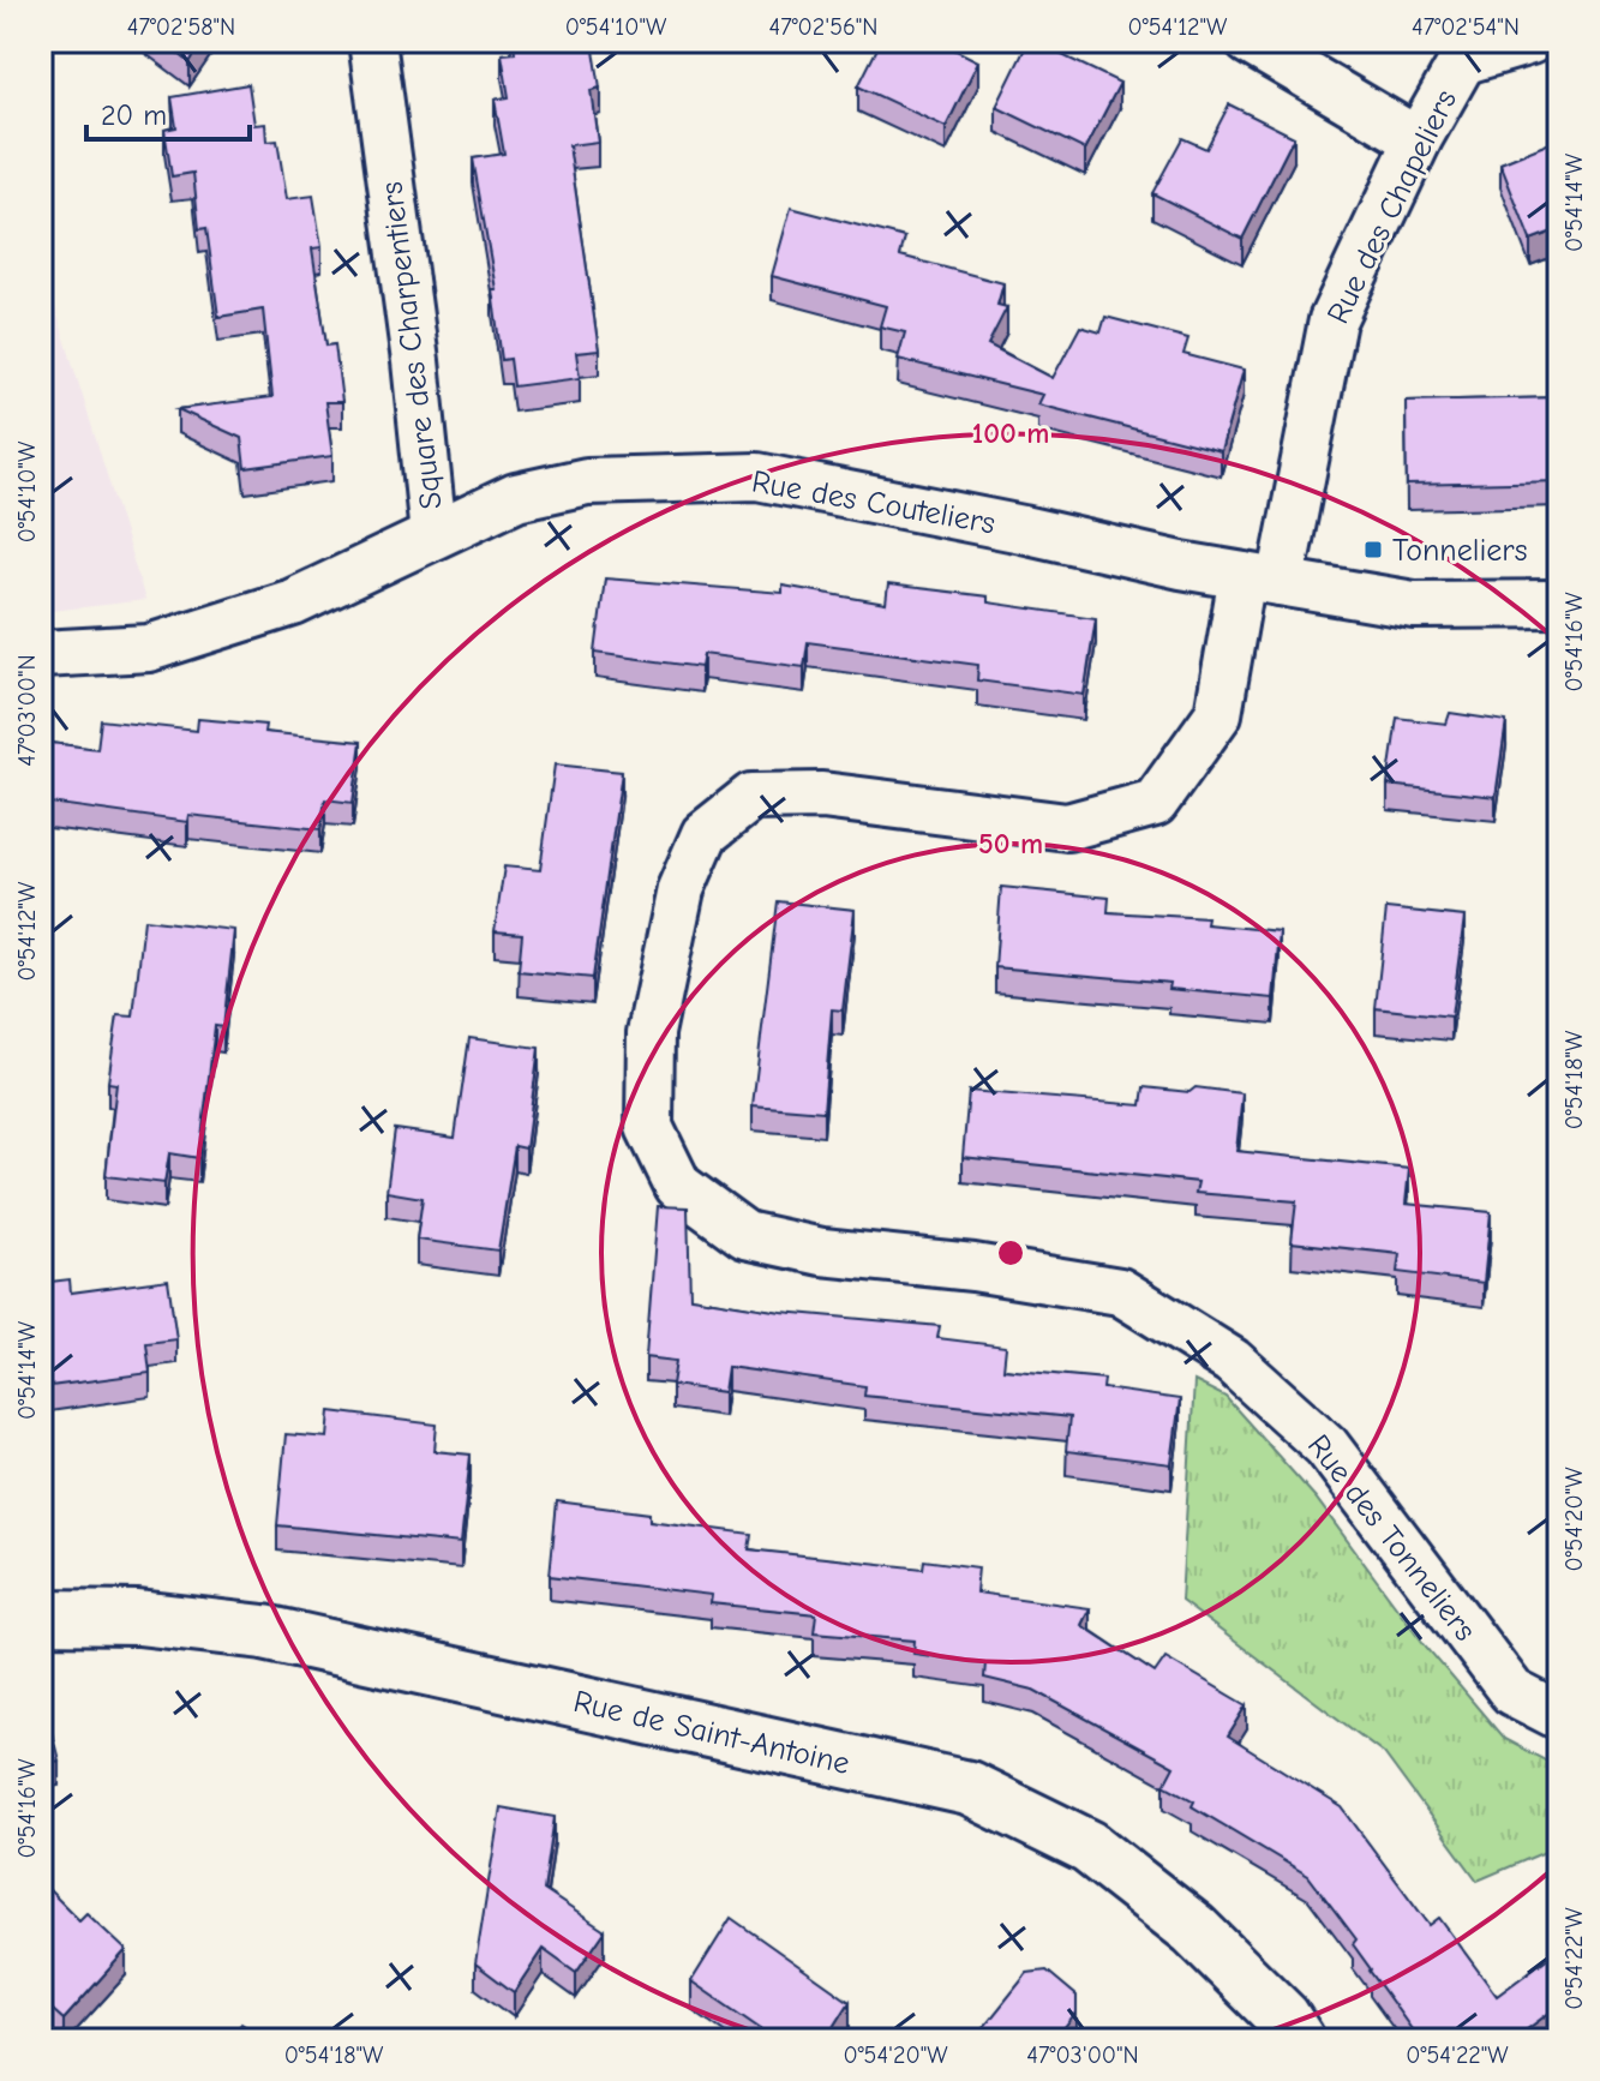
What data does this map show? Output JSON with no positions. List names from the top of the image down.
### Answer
{
  "streets": {
    "street": [
      "Rue des Chapeliers",
      "Square des Charpentiers",
      "Rue des Couteliers",
      "Rue des Tonneliers",
      "Rue de Saint-Antoine"
    ]
  },
  "crossings": [
    ["Rue des Chapeliers", "Rue des Couteliers"],
    ["Rue des Chapeliers", "Rue des Tonneliers"],
    ["Square des Charpentiers", "Rue des Couteliers"],
    ["Rue des Couteliers", "Rue des Tonneliers"]
  ],
  "places": {
    "transit": ["Tonneliers"]
  },
  "scale_bar": "20 m",
  "coordinates": [
    "47°02'58\"N",
    "0°54'10\"W",
    "47°02'56\"N",
    "0°54'12\"W",
    "47°02'54\"N",
    "0°54'14\"W",
    "0°54'16\"W",
    "47°03'00\"N",
    "0°54'18\"W",
    "0°54'20\"W",
    "0°54'22\"W"
  ],
  "rings": ["100 m", "50 m"]
}
